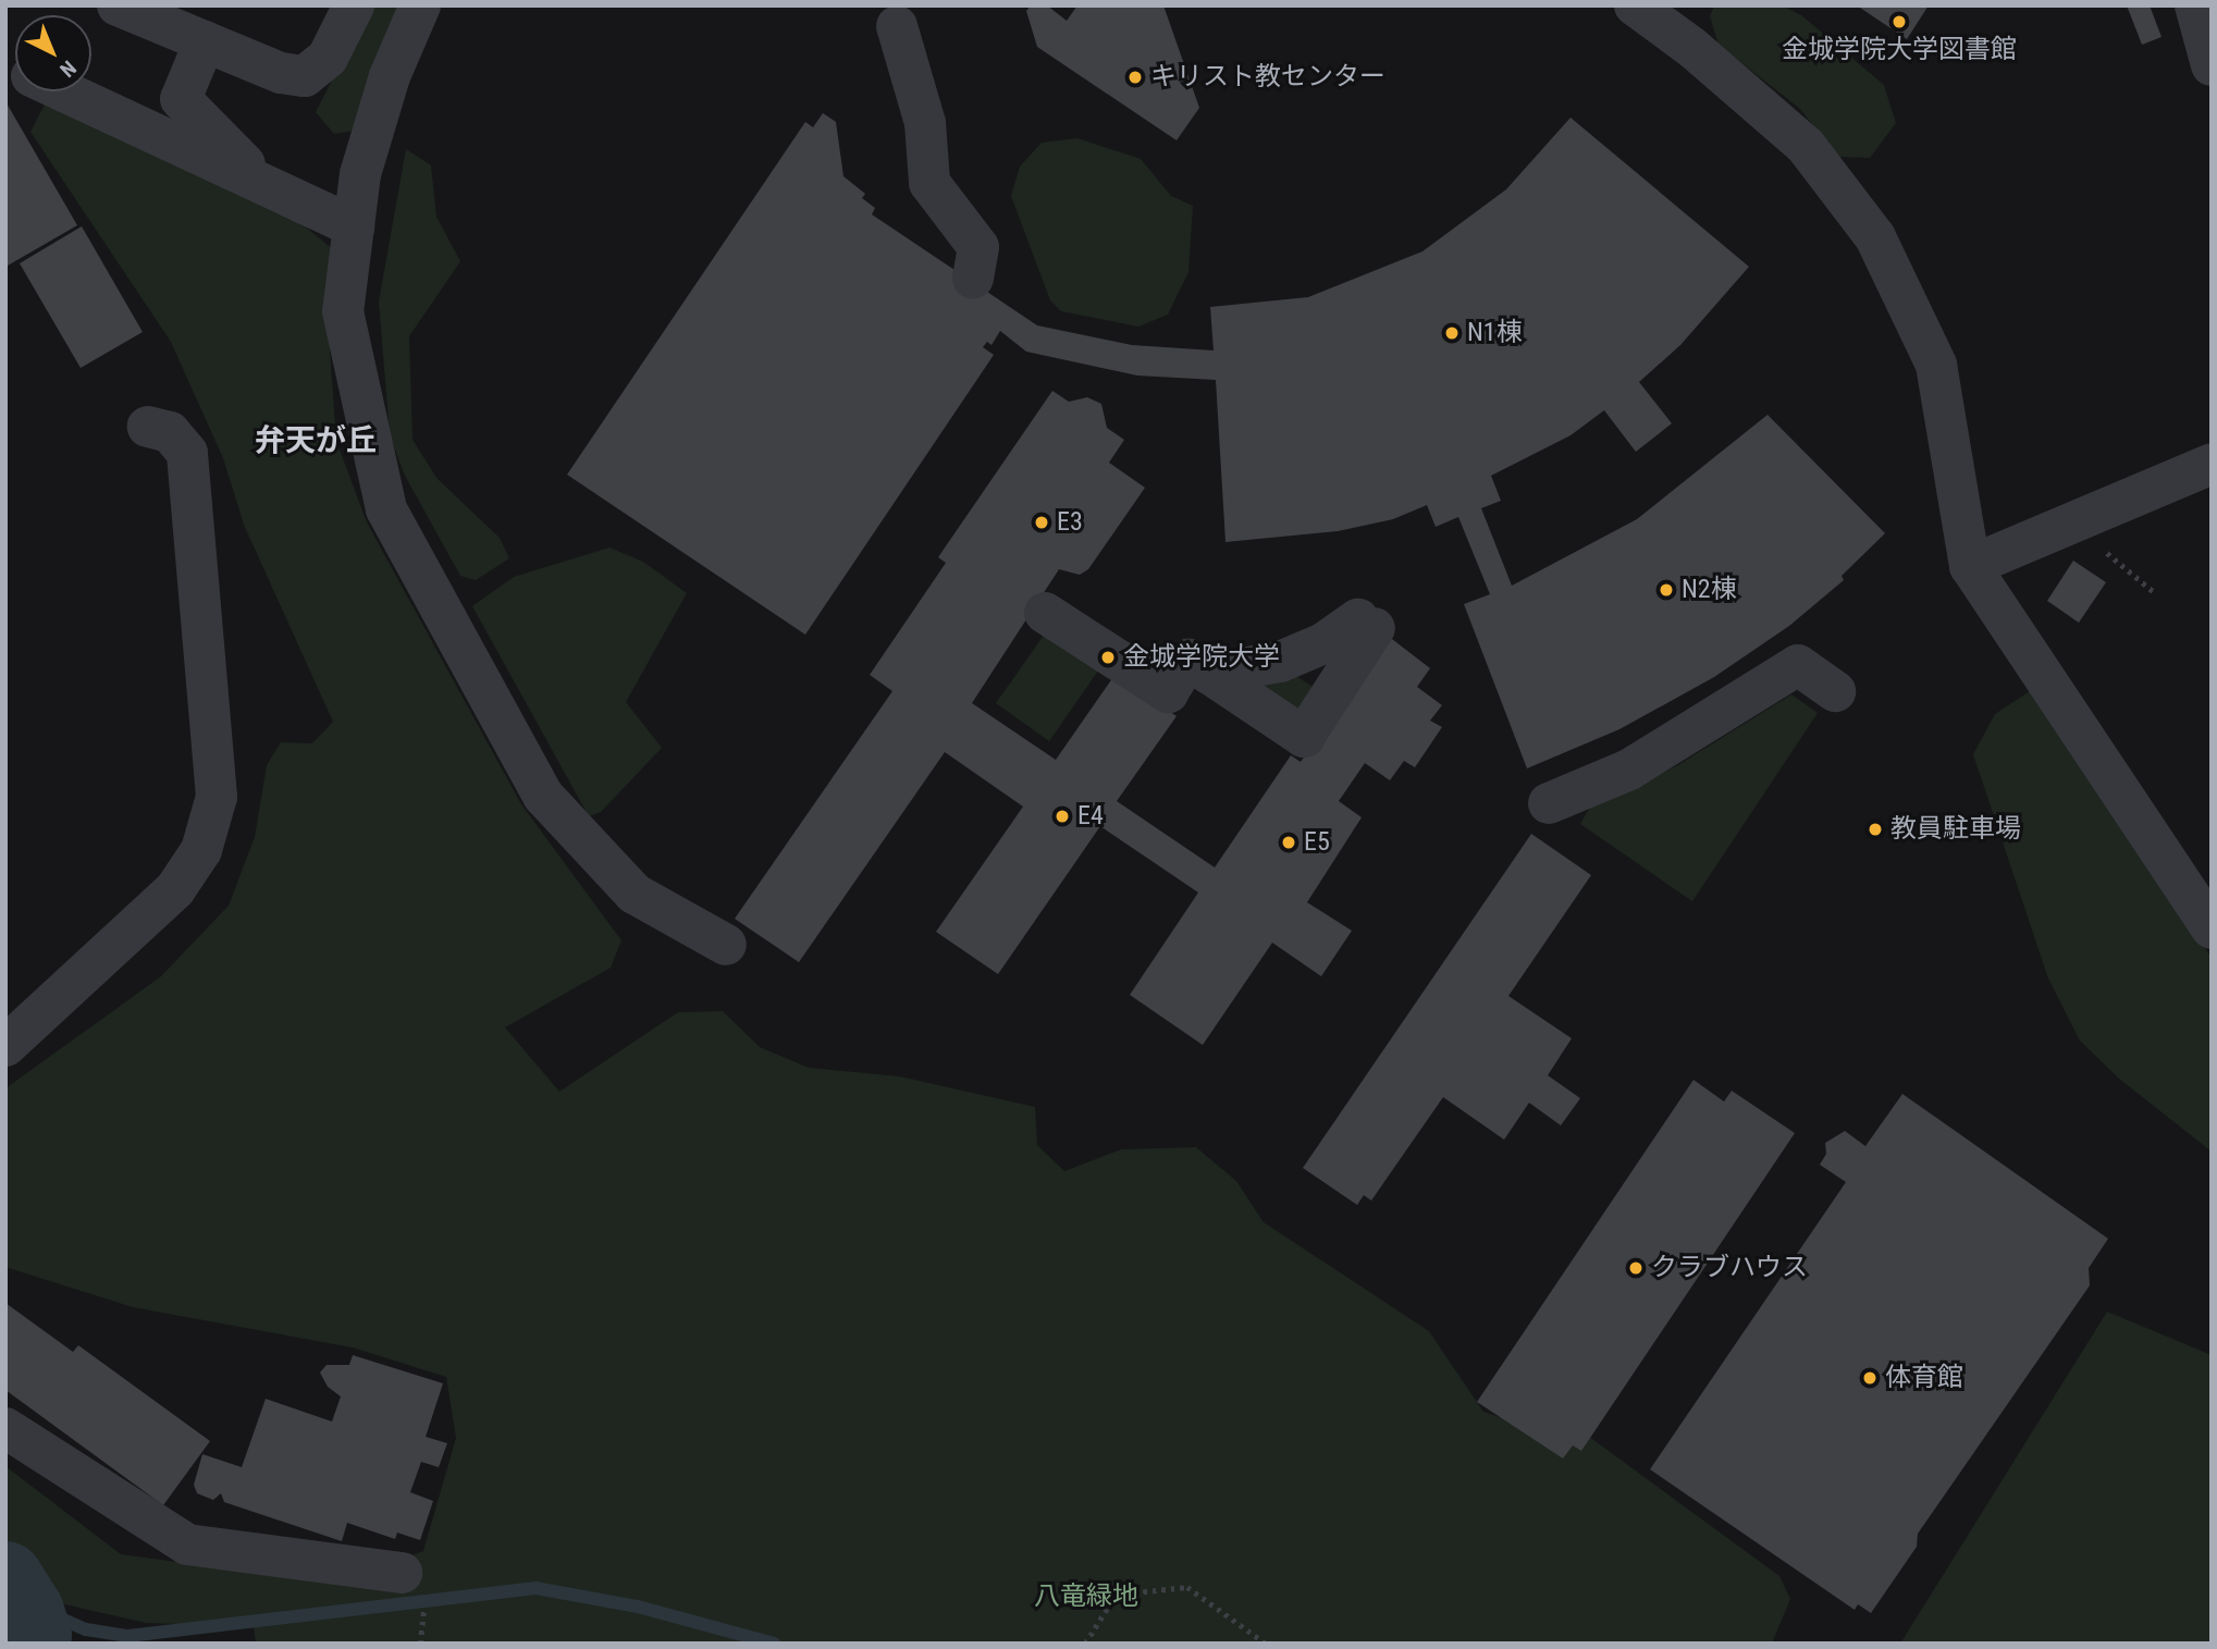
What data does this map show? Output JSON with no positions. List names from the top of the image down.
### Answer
{
  "districts": ["弁天が丘"],
  "parks": ["八竜緑地"],
  "places": [
    "金城学院大学図書館",
    "キリスト教センター",
    "N1棟",
    "E3",
    "N2棟",
    "金城学院大学",
    "E4",
    "教員駐車場",
    "E5",
    "クラブハウス",
    "体育館"
  ],
  "north": "bottom right"
}
